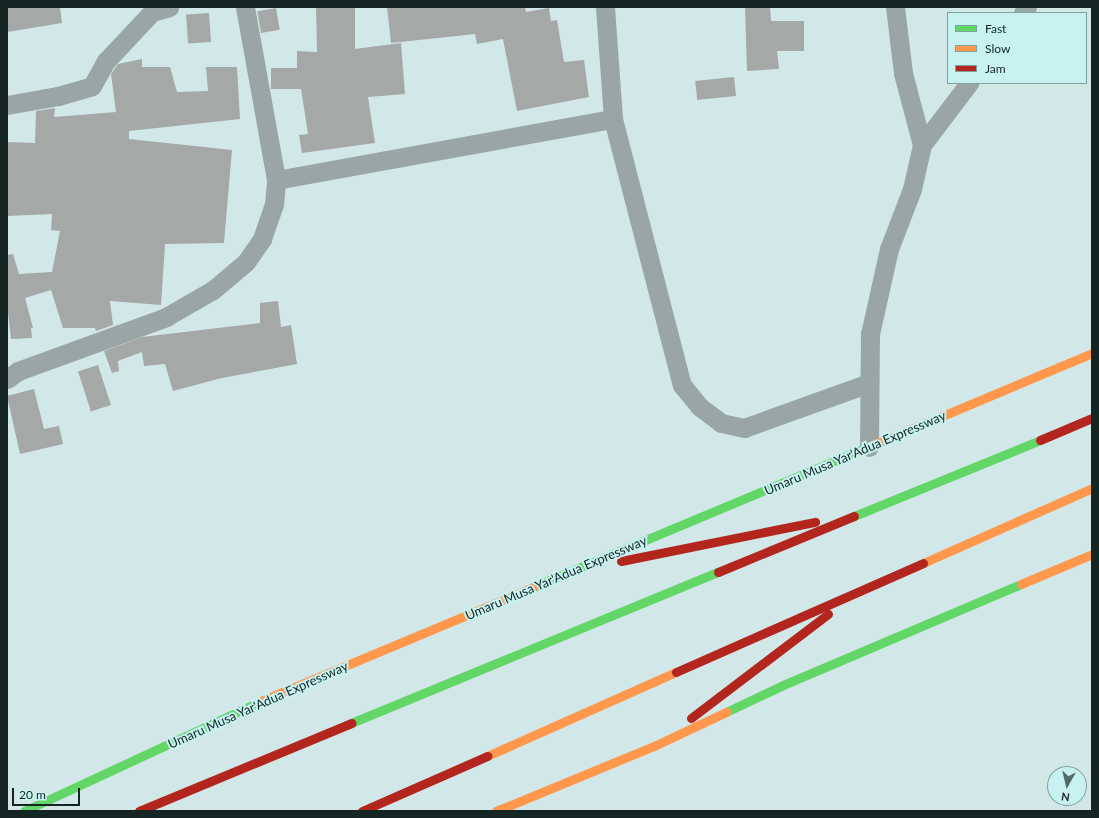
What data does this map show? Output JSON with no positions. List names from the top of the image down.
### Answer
{
  "streets": {
    "highway": ["Umaru Musa Yar'Adua Expressway"]
  },
  "legend": ["Fast", "Slow", "Jam"],
  "scale_bar": "20 m",
  "north": "bottom"
}
